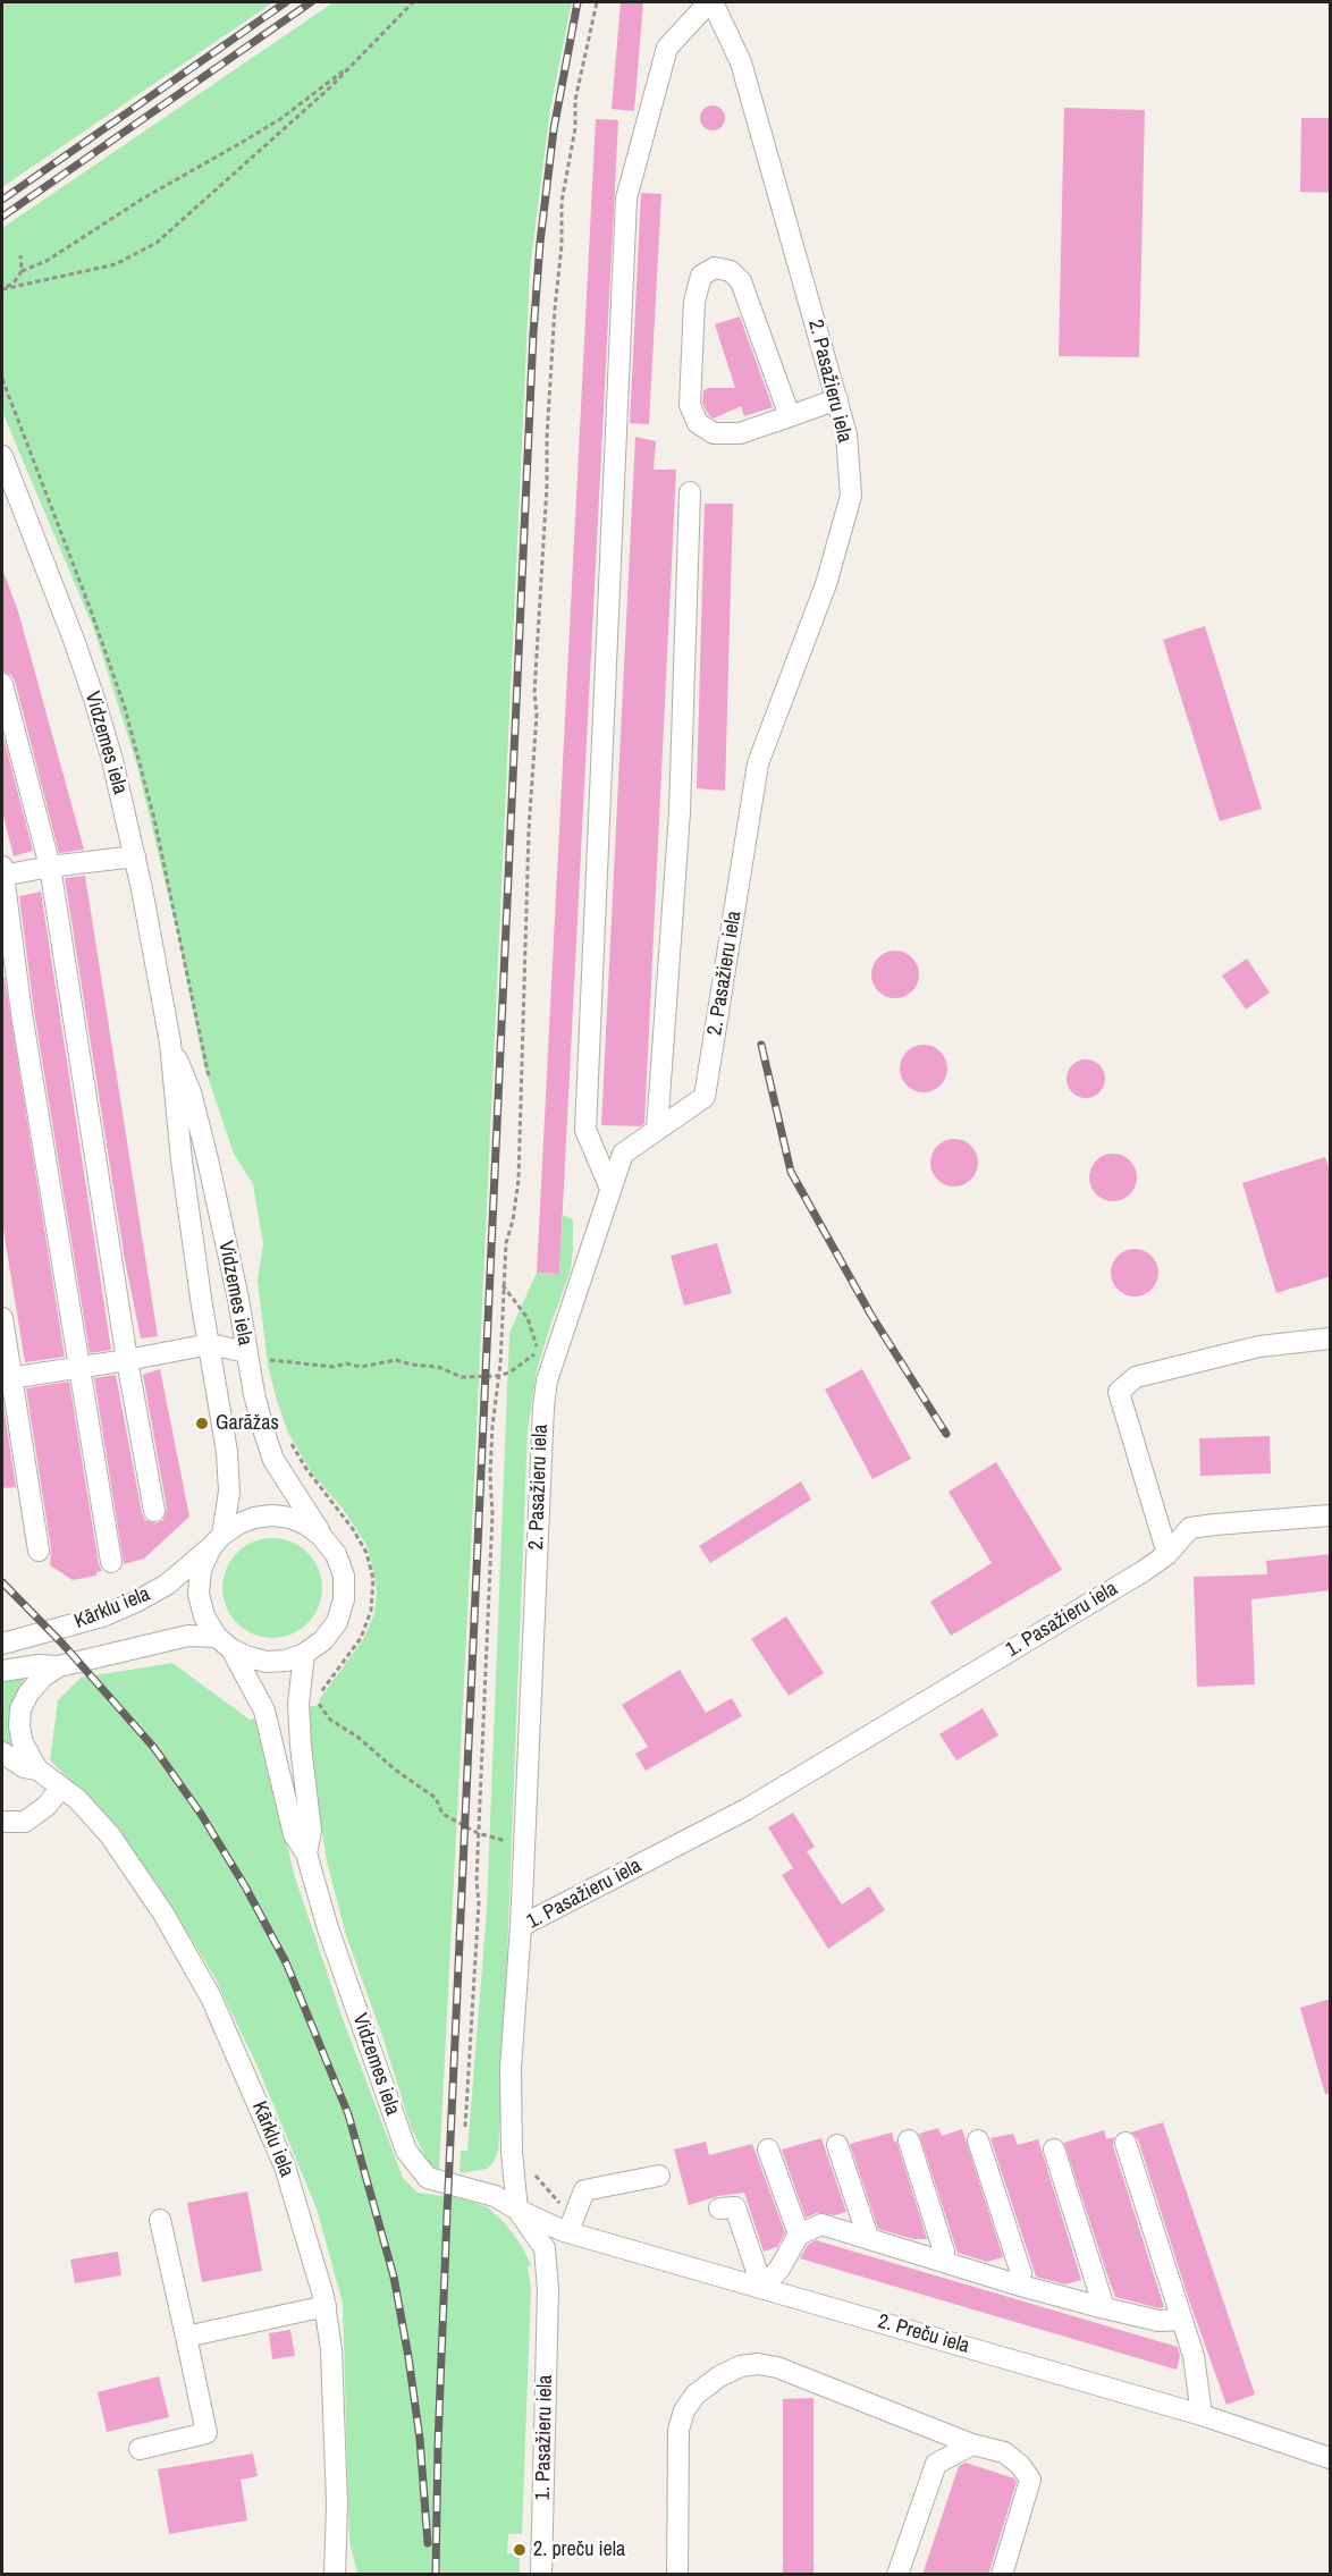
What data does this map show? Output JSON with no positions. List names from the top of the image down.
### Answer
{
  "streets": {
    "street": [
      "2. Pasažieru iela",
      "Vidzemes iela",
      "Kārklu iela",
      "1. Pasažieru iela",
      "2. Preču iela"
    ]
  },
  "crossings": [
    ["2. Pasažieru iela", "1. Pasažieru iela"],
    ["Vidzemes iela", "Kārklu iela"],
    ["Vidzemes iela", "1. Pasažieru iela"],
    ["Vidzemes iela", "2. Preču iela"],
    ["1. Pasažieru iela", "2. Preču iela"]
  ],
  "places": ["Garāžas", "2. preču iela"]
}
